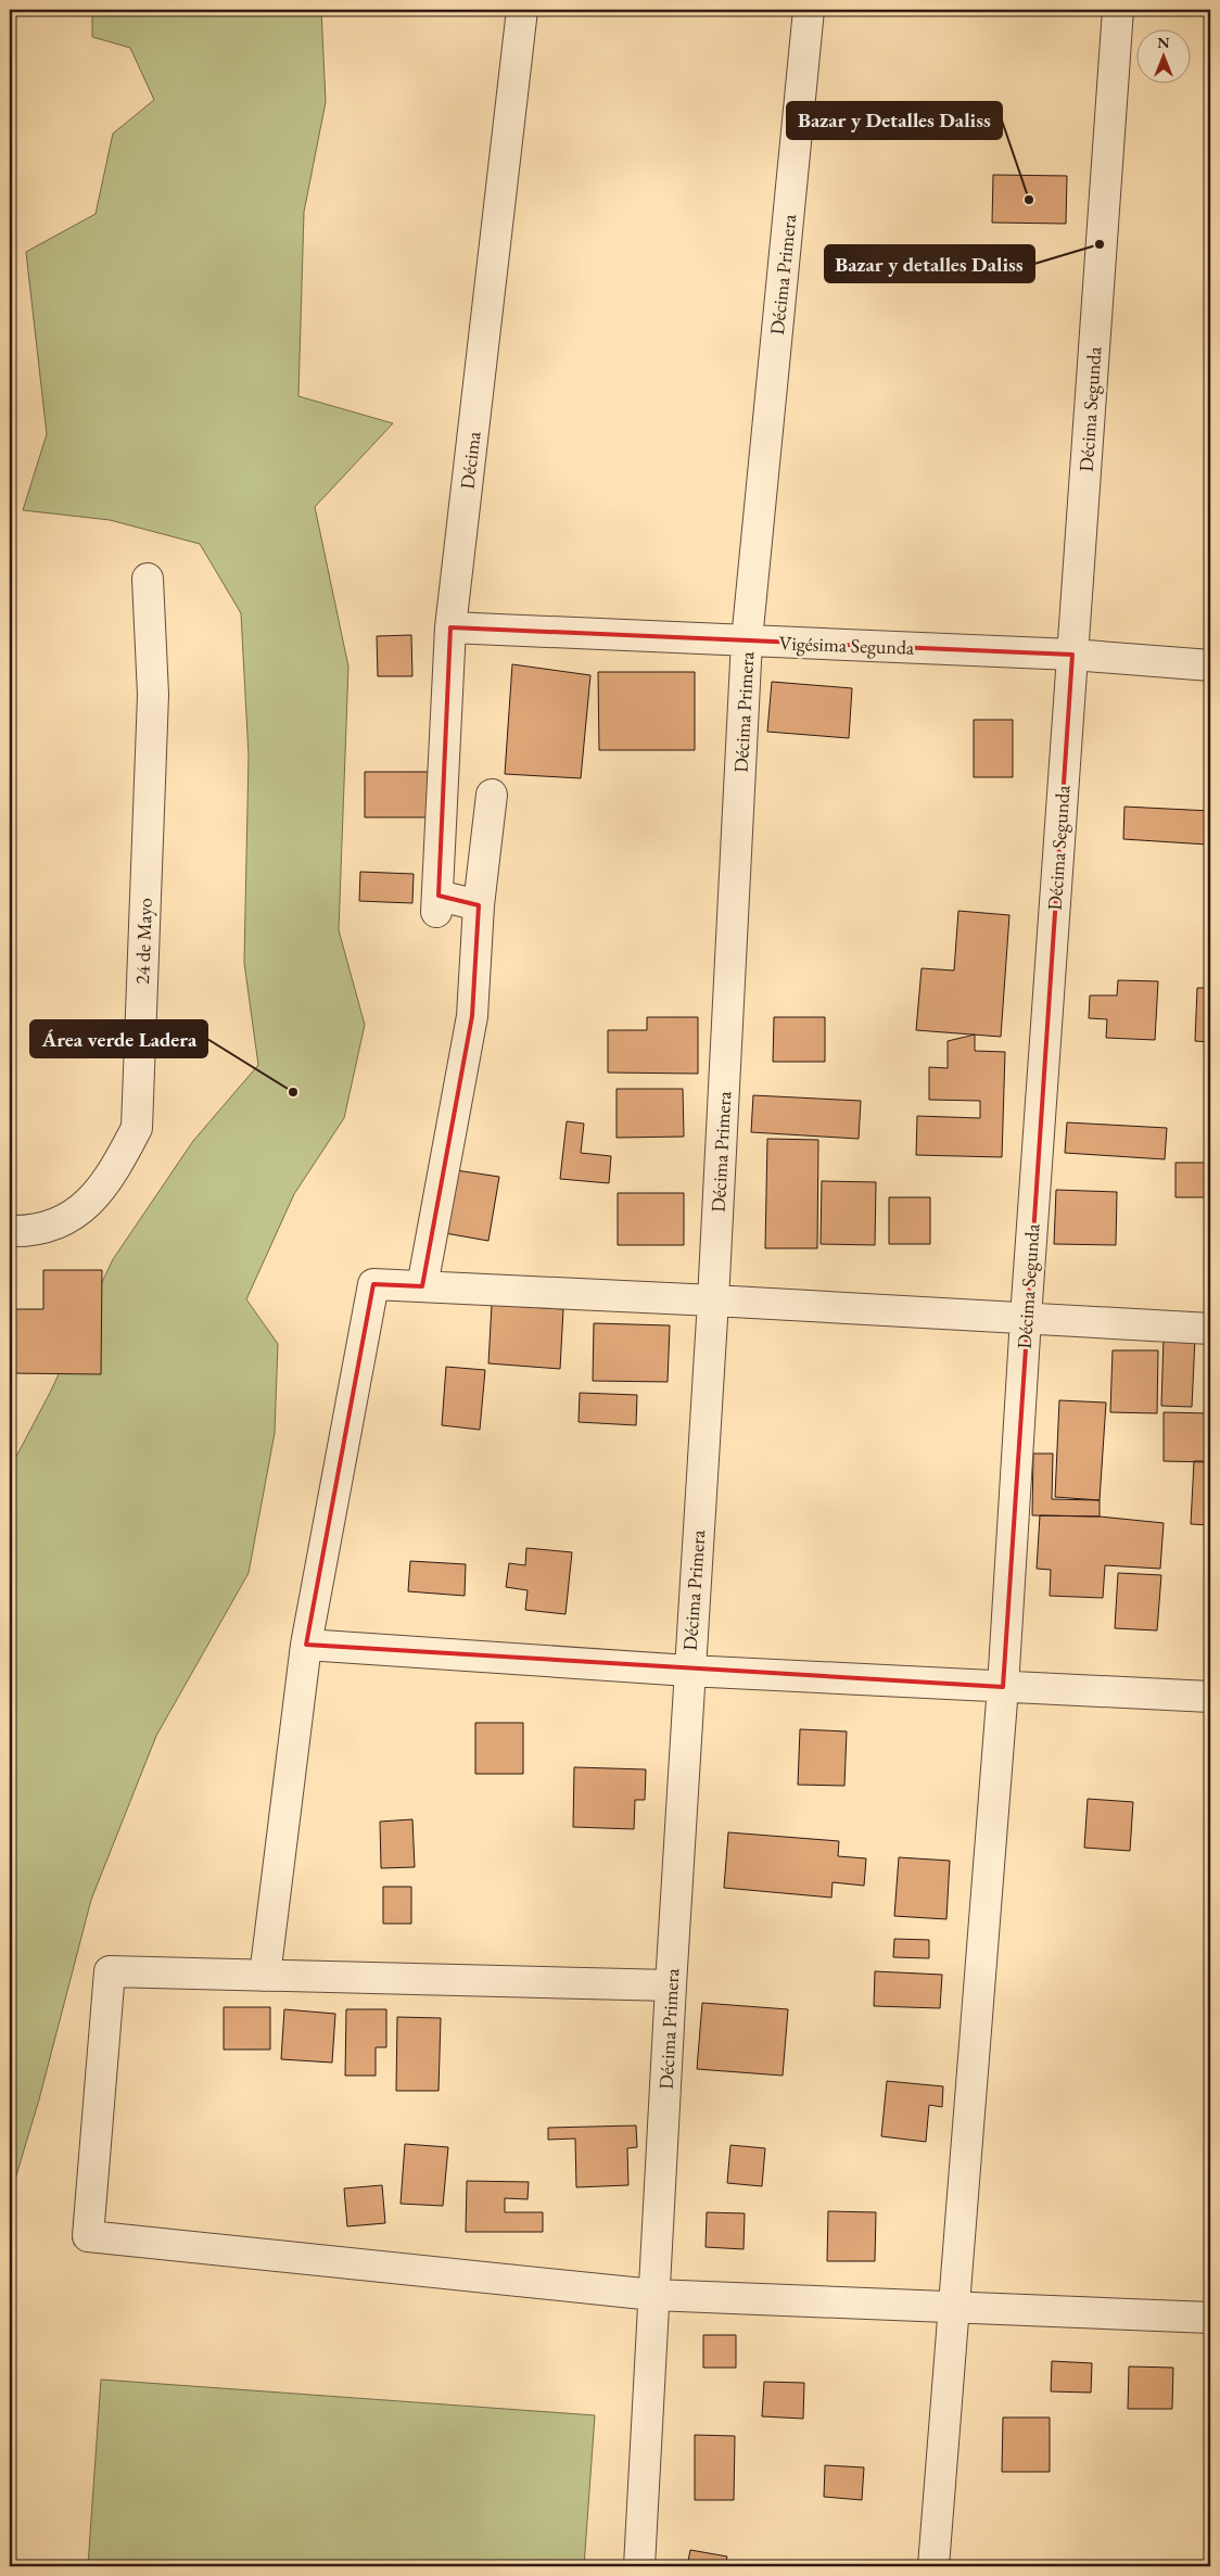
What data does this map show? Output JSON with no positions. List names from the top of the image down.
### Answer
{
  "streets": {
    "street": [
      "Décima Primera",
      "Décima Segunda",
      "Décima",
      "Vigésima Segunda",
      "24 de Mayo"
    ]
  },
  "crossings": [
    ["Décima Primera", "Vigésima Segunda"],
    ["Décima Segunda", "Vigésima Segunda"],
    ["Décima", "Vigésima Segunda"]
  ],
  "places": ["Bazar y Detalles Daliss", "Bazar y detalles Daliss", "Área verde Ladera"],
  "north": "top"
}
